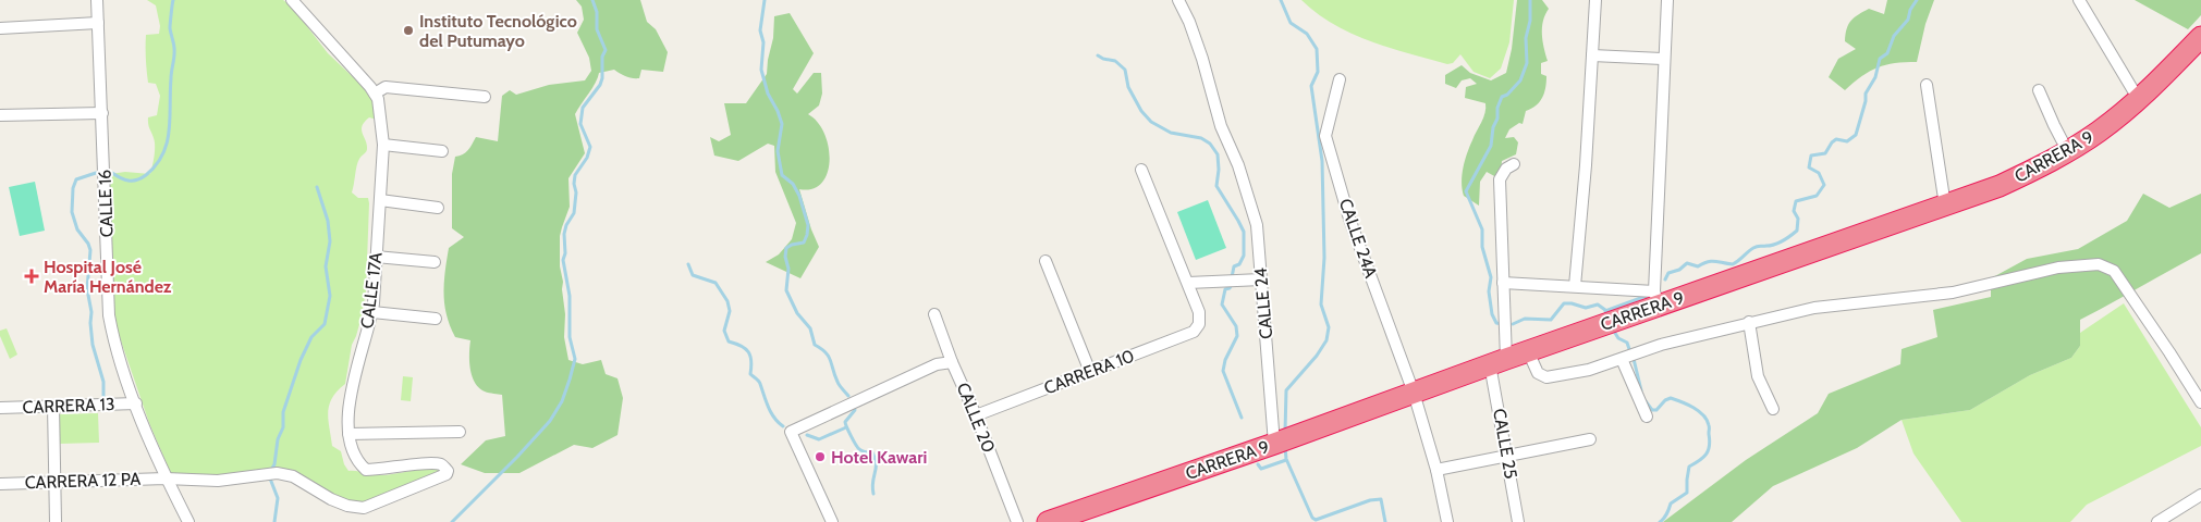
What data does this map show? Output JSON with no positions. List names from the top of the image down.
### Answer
{
  "streets": {
    "highway": ["CARRERA 9"],
    "street": [
      "CALLE 16",
      "CALLE 24A",
      "CALLE 17A",
      "CALLE 24",
      "CARRERA 10",
      "CARRERA 13",
      "CALLE 20",
      "CALLE 25",
      "CARRERA 12 PA"
    ]
  },
  "crossings": [
    ["CARRERA 9", "CALLE 24A"],
    ["CARRERA 9", "CALLE 24"],
    ["CARRERA 9", "CALLE 25"],
    ["CALLE 16", "CARRERA 13"],
    ["CALLE 16", "CARRERA 12 PA"],
    ["CALLE 17A", "CARRERA 12 PA"],
    ["CARRERA 10", "CALLE 20"]
  ],
  "places": {
    "other": ["Instituto Tecnológico del Putumayo", "Hotel Kawari"],
    "health": ["Hospital José María Hernández"]
  }
}
